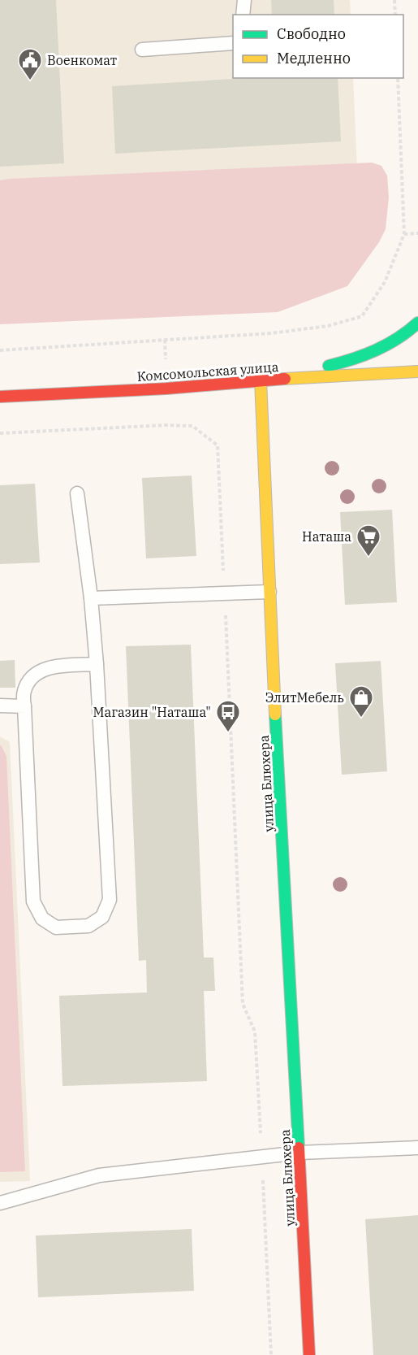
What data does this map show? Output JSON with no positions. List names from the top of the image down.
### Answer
{
  "streets": {
    "street": ["Комсомольская улица", "улица Блюхера"]
  },
  "crossings": [
    ["Комсомольская улица", "улица Блюхера"]
  ],
  "places": {
    "public building": ["Военкомат"],
    "supermarket": ["Наташа"],
    "shop": ["ЭлитМебель"],
    "bus stop": ["Магазин \"Наташа\""]
  },
  "legend": ["Свободно", "Медленно"]
}
